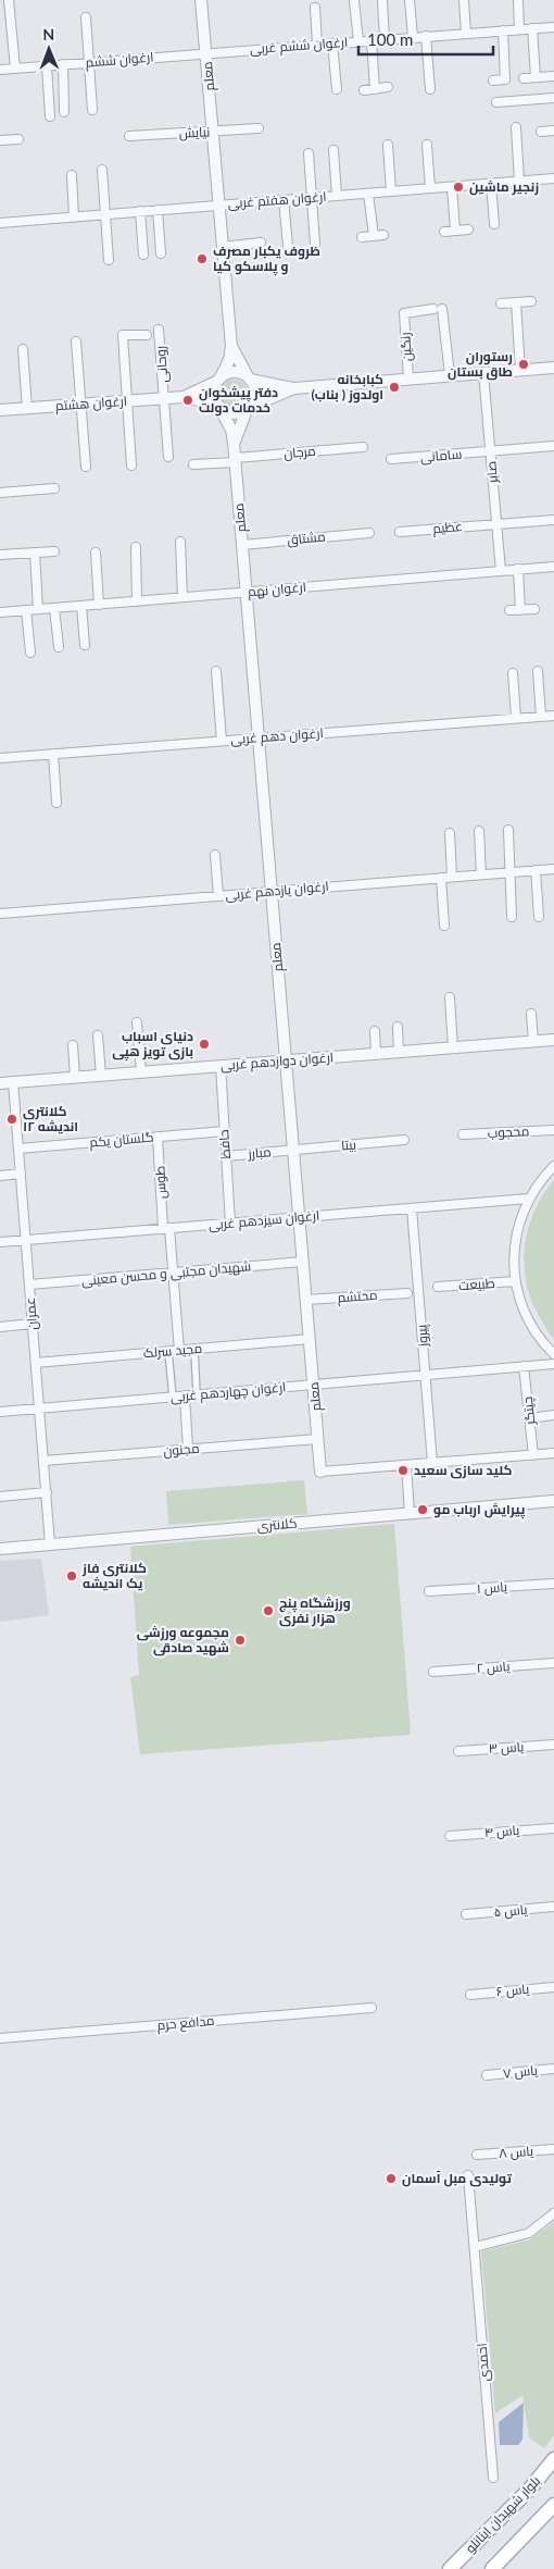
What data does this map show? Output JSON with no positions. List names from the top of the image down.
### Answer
{
  "streets": {
    "main road": ["بلوار شهیدان اینانلو"],
    "street": [
      "ارغوان ششم غربی",
      "ارغوان ششم",
      "معلم",
      "نیایش",
      "ارغوان هفتم غربی",
      "رنگین",
      "روحانی",
      "ارغوان هشتم",
      "مرجان",
      "سامانی",
      "صابر",
      "عظیم",
      "مشتاق",
      "ارغوان نهم",
      "ارغوان دهم غربی",
      "ارغوان یازدهم غربی",
      "ارغوان دوازدهم غربی",
      "محجوب",
      "گلستان یکم",
      "حافظ",
      "بیتا",
      "مبارز",
      "طوس",
      "ارغوان سیزدهم غربی",
      "شهیدان مجتبی و محسن معینی",
      "طبیعت",
      "محتشم",
      "عمران",
      "پیروز",
      "مجید سرلک",
      "ارغوان چهاردهم غربی",
      "چیتگر",
      "مجنون",
      "کلانتری",
      "یاس ۱",
      "یاس ۲",
      "یاس ۳",
      "یاس ۴",
      "یاس ۵",
      "یاس ۶",
      "مدافع حرم",
      "یاس ۷",
      "یاس ۸",
      "احمدی"
    ]
  },
  "crossings": [
    ["ارغوان ششم غربی", "ارغوان ششم"],
    ["ارغوان ششم غربی", "معلم"],
    ["ارغوان ششم", "معلم"],
    ["معلم", "نیایش"],
    ["معلم", "ارغوان هفتم غربی"],
    ["معلم", "مرجان"],
    ["معلم", "مشتاق"],
    ["معلم", "ارغوان نهم"],
    ["معلم", "ارغوان دهم غربی"],
    ["معلم", "ارغوان یازدهم غربی"],
    ["معلم", "ارغوان دوازدهم غربی"],
    ["معلم", "بیتا"],
    ["معلم", "مبارز"],
    ["معلم", "ارغوان سیزدهم غربی"],
    ["معلم", "شهیدان مجتبی و محسن معینی"],
    ["معلم", "محتشم"],
    ["معلم", "مجید سرلک"],
    ["معلم", "ارغوان چهاردهم غربی"],
    ["معلم", "مجنون"],
    ["روحانی", "ارغوان هشتم"],
    ["سامانی", "صابر"],
    ["صابر", "عظیم"],
    ["صابر", "ارغوان نهم"],
    ["ارغوان دوازدهم غربی", "حافظ"],
    ["ارغوان دوازدهم غربی", "عمران"],
    ["گلستان یکم", "حافظ"],
    ["گلستان یکم", "طوس"],
    ["گلستان یکم", "عمران"],
    ["حافظ", "مبارز"],
    ["حافظ", "ارغوان سیزدهم غربی"],
    ["بیتا", "مبارز"],
    ["طوس", "ارغوان سیزدهم غربی"],
    ["طوس", "شهیدان مجتبی و محسن معینی"],
    ["طوس", "مجید سرلک"],
    ["ارغوان سیزدهم غربی", "عمران"],
    ["ارغوان سیزدهم غربی", "پیروز"],
    ["شهیدان مجتبی و محسن معینی", "عمران"],
    ["عمران", "مجید سرلک"],
    ["عمران", "ارغوان چهاردهم غربی"],
    ["عمران", "مجنون"],
    ["عمران", "کلانتری"],
    ["پیروز", "ارغوان چهاردهم غربی"],
    ["ارغوان چهاردهم غربی", "چیتگر"]
  ],
  "places": [
    "زنجیر ماشین",
    "ظروف یکبار مصرف و پلاسکو کیا",
    "رستوران طاق بستان",
    "کبابخانه اولدوز ( بناب)",
    "دفتر پیشخوان خدمات دولت",
    "دنیای اسباب بازی تویز هپی",
    "کلانتری ۱۲ اندیشه",
    "کلید سازی سعید",
    "پیرایش ارباب مو",
    "کلانتری فاز یک اندیشه",
    "ورزشگاه پنج هزار نفری",
    "مجموعه ورزشی شهید صادقی",
    "تولیدی مبل آسمان"
  ],
  "scale_bar": "100 m",
  "north": "top"
}
